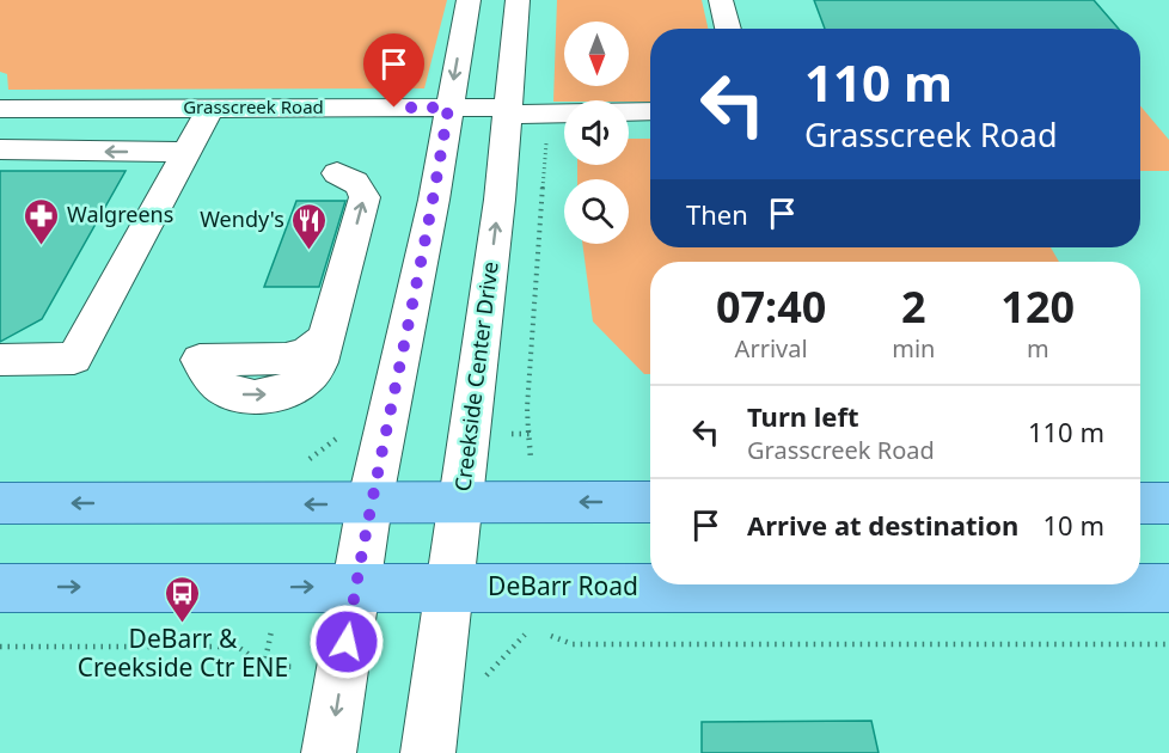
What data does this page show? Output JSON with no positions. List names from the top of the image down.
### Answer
{
  "streets": {
    "main road": ["DeBarr Road"],
    "street": ["Grasscreek Road", "Creekside Center Drive"]
  },
  "crossings": [
    ["Grasscreek Road", "Creekside Center Drive"],
    ["Creekside Center Drive", "DeBarr Road"]
  ],
  "places": {
    "pharmacy": ["Walgreens"],
    "restaurant": ["Wendy's"],
    "bus stop": ["DeBarr & Creekside Ctr ENE"]
  },
  "north": "bottom",
  "page": {
    "turn": ["110 m", "Grasscreek Road"],
    "then": "Then",
    "eta": [
      "07:40",
      "Arrival",
      "2",
      "min",
      "120",
      "m"
    ],
    "list": [
      {
        "name": "Turn left",
        "note": "Grasscreek Road",
        "value": "110 m"
      },
      {
        "name": "Arrive at destination",
        "value": "10 m"
      }
    ]
  }
}
